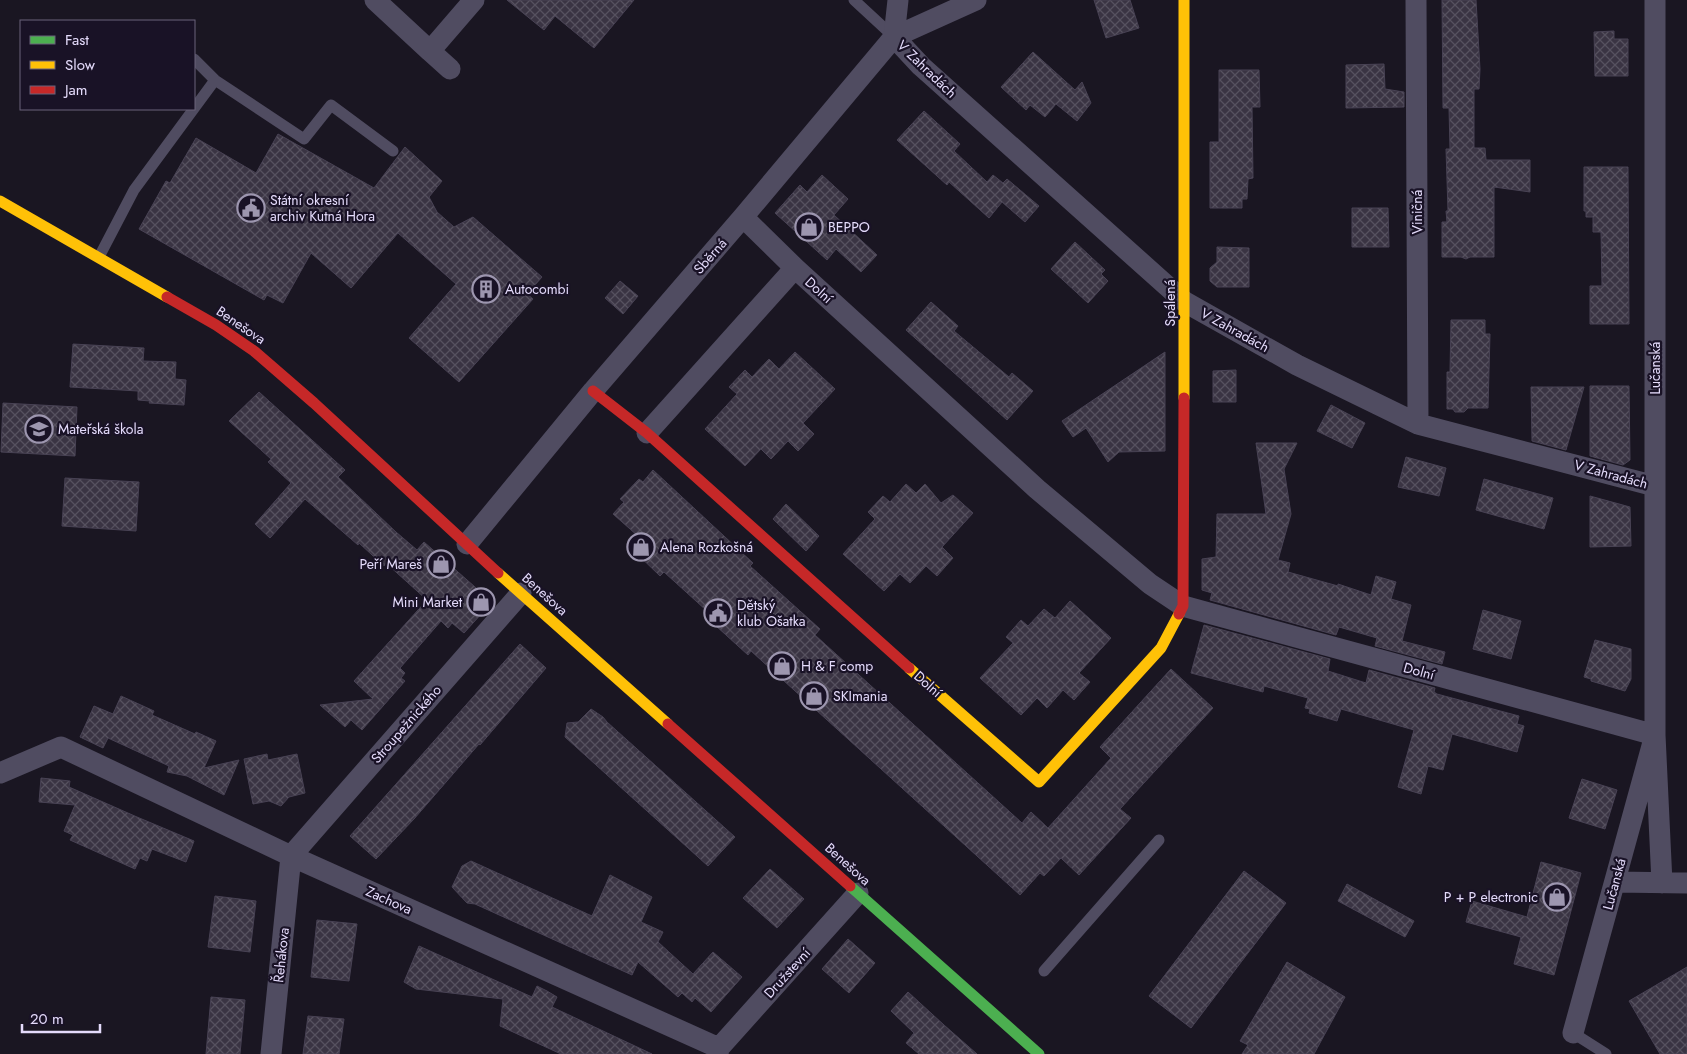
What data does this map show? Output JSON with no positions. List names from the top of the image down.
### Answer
{
  "streets": {
    "street": [
      "V Zahradách",
      "Viničná",
      "Sběrná",
      "Dolní",
      "Spálená",
      "Benešova",
      "Lučanská",
      "Stroupežnického",
      "Zachova",
      "Řehákova",
      "Družstevní"
    ]
  },
  "crossings": [
    ["V Zahradách", "Viničná"],
    ["V Zahradách", "Sběrná"],
    ["V Zahradách", "Spálená"],
    ["V Zahradách", "Lučanská"],
    ["Sběrná", "Dolní"],
    ["Sběrná", "Benešova"],
    ["Dolní", "Spálená"],
    ["Dolní", "Lučanská"],
    ["Benešova", "Stroupežnického"],
    ["Benešova", "Družstevní"],
    ["Stroupežnického", "Zachova"],
    ["Stroupežnického", "Řehákova"],
    ["Zachova", "Řehákova"],
    ["Zachova", "Družstevní"]
  ],
  "places": {
    "public building": ["Státní okresní archiv Kutná Hora", "Dětský klub Ošatka"],
    "shop": [
      "BEPPO",
      "Alena Rozkošná",
      "Peří Mareš",
      "Mini Market",
      "H & F comp",
      "SKImania",
      "P + P electronic"
    ],
    "building": ["Autocombi"],
    "school or university": ["Mateřská škola"]
  },
  "legend": ["Fast", "Slow", "Jam"],
  "scale_bar": "20 m"
}
